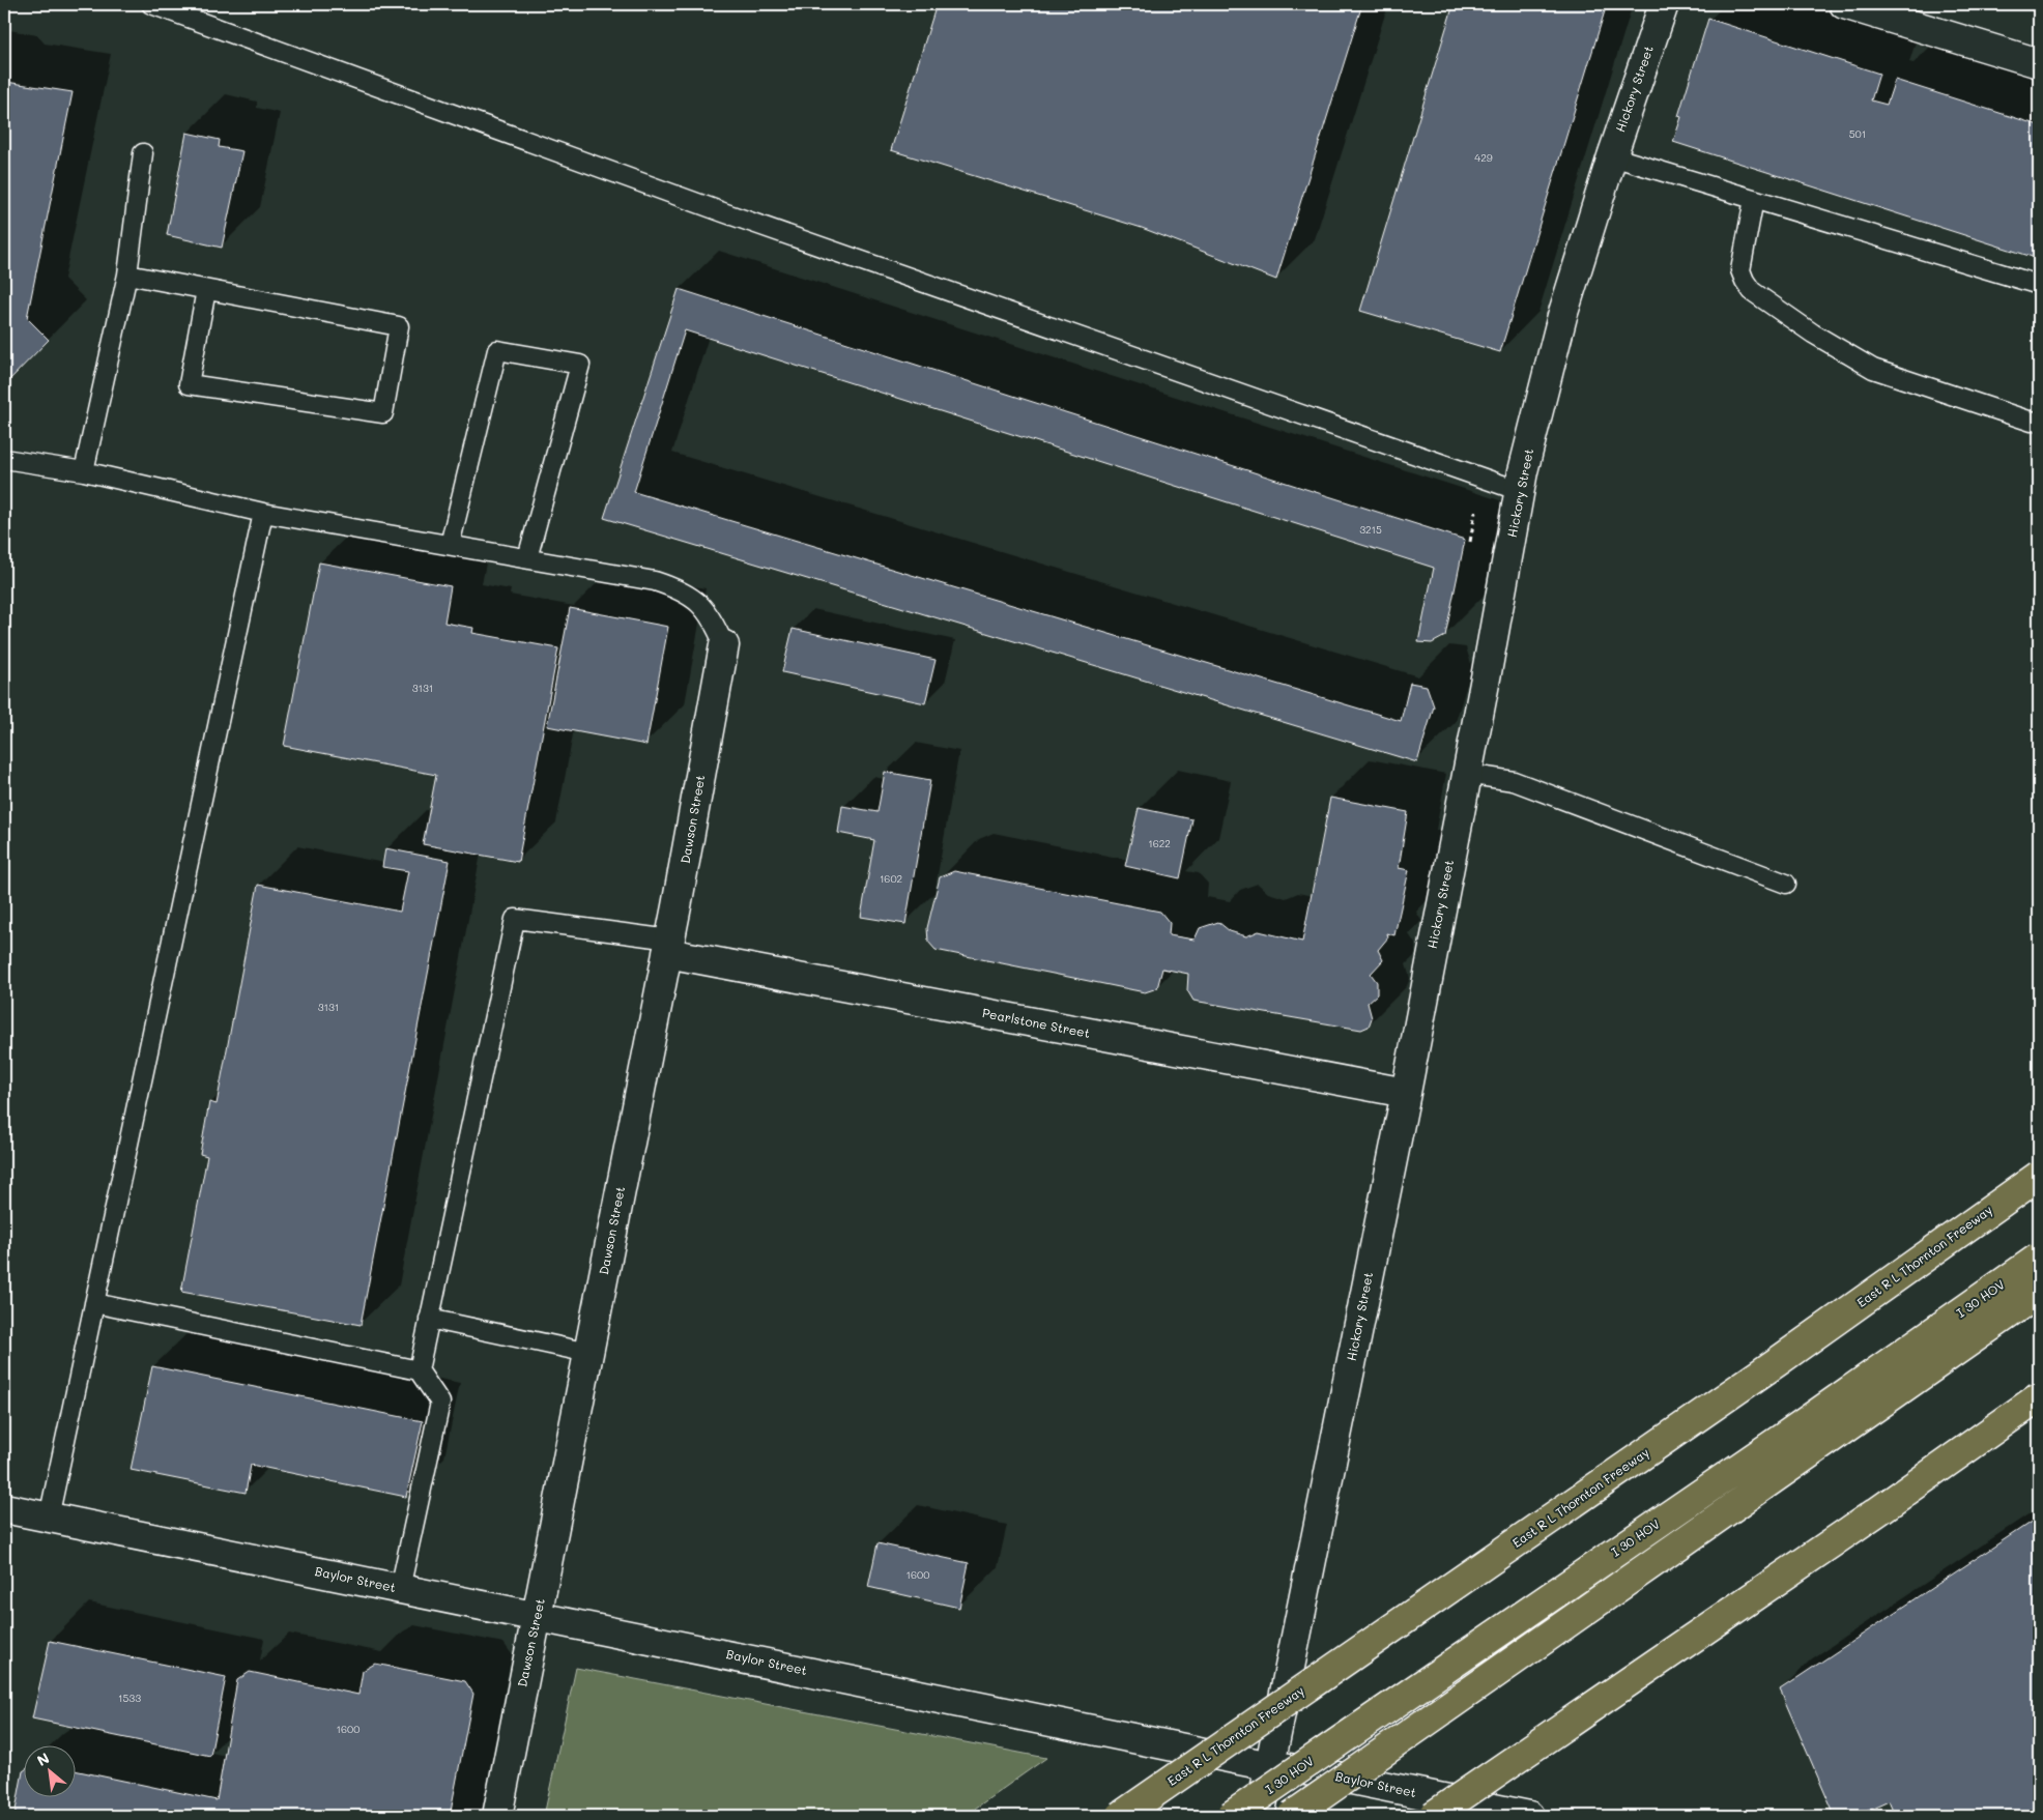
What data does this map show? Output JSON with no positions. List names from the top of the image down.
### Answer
{
  "streets": {
    "highway": ["East R L Thornton Freeway", "I 30 HOV"],
    "street": [
      "Hickory Street",
      "Dawson Street",
      "Pearlstone Street",
      "Baylor Street"
    ]
  },
  "crossings": [
    ["Hickory Street", "Pearlstone Street"],
    ["Hickory Street", "Baylor Street"],
    ["Dawson Street", "Pearlstone Street"],
    ["Dawson Street", "Baylor Street"]
  ],
  "house_numbers": [
    "501",
    "429",
    "3215",
    "3131",
    "1622",
    "1602",
    "3131",
    "1600",
    "1533",
    "1600"
  ],
  "north": "top left"
}
